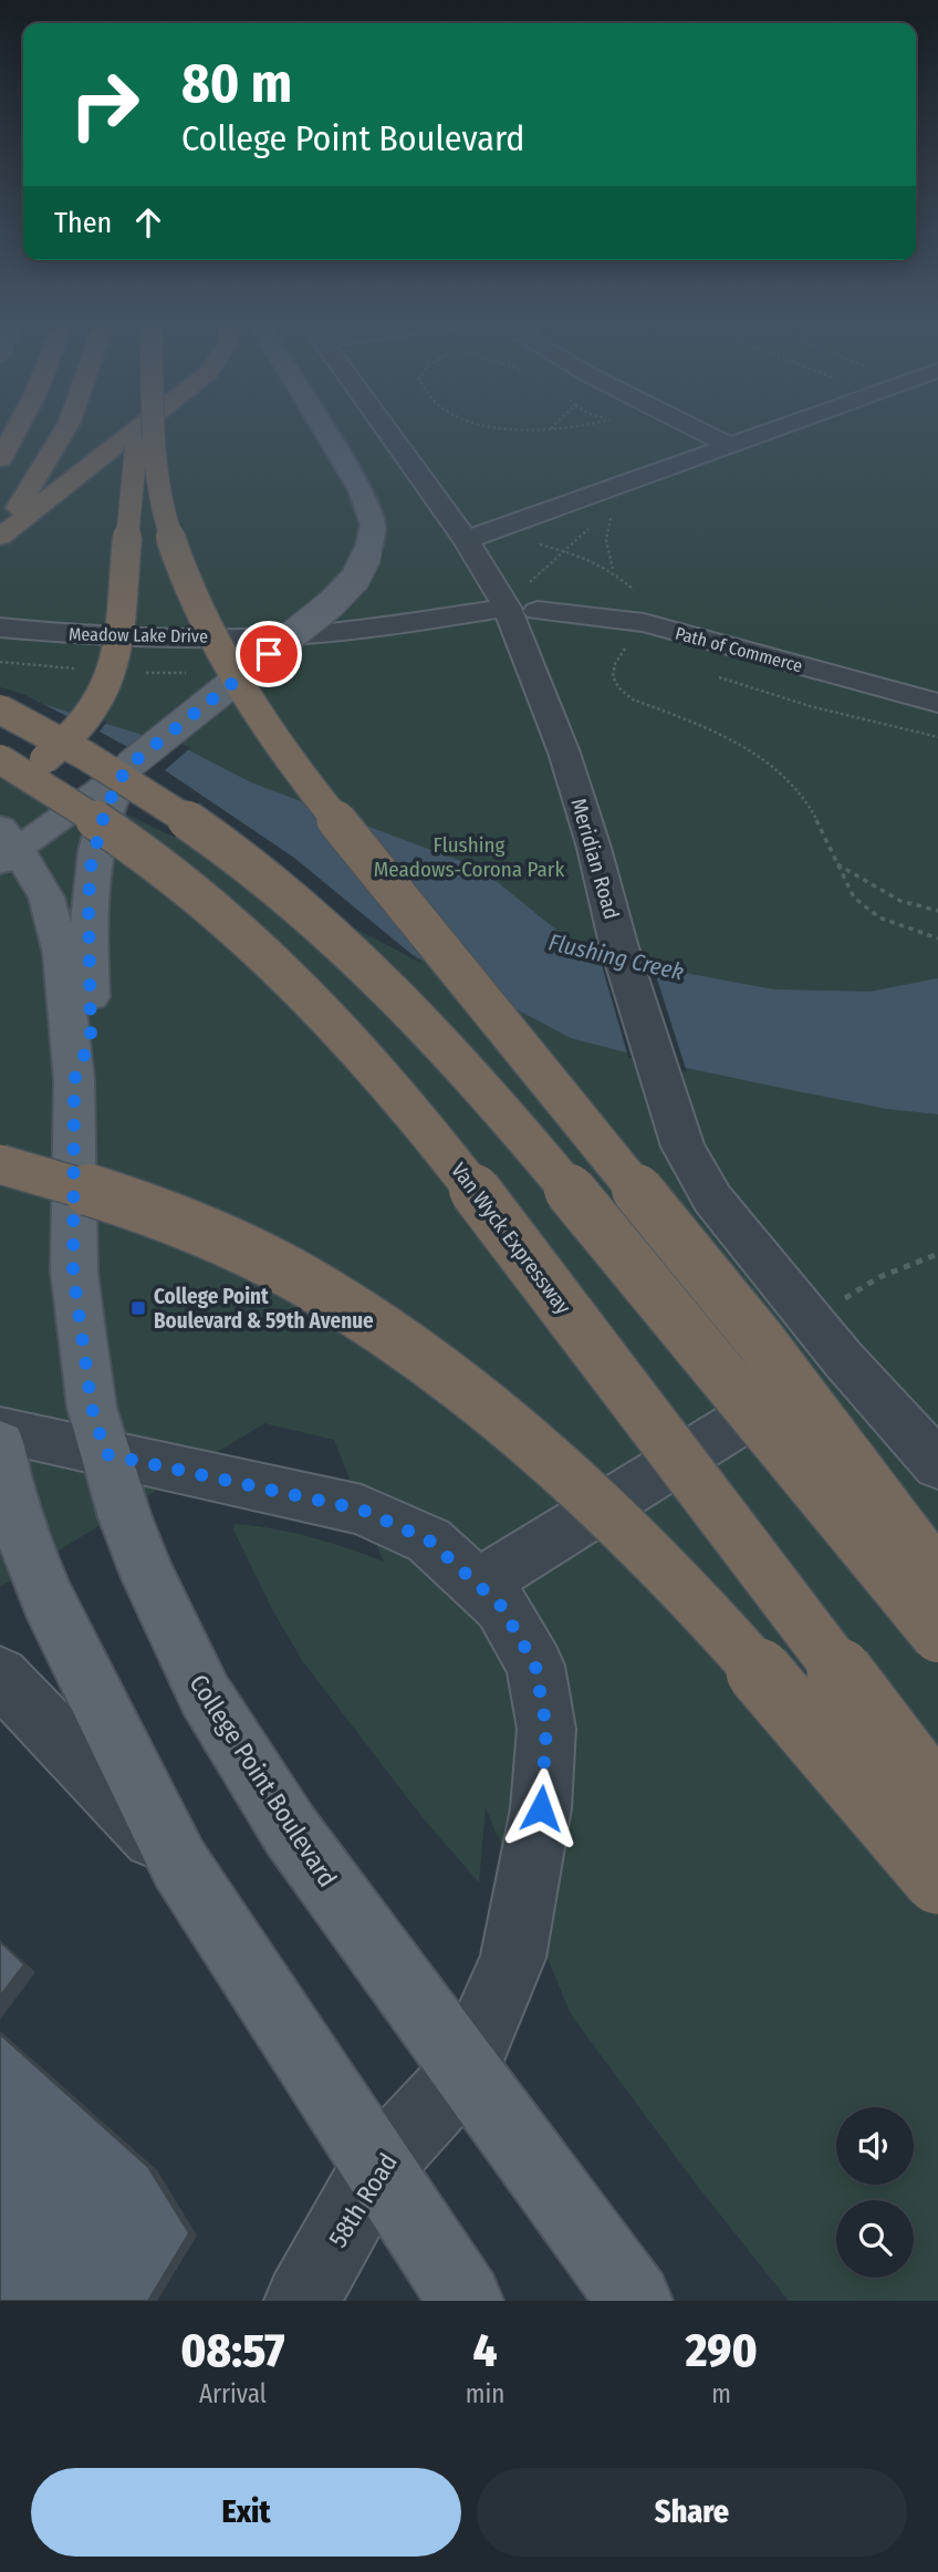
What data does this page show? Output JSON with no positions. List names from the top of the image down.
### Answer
{
  "streets": {
    "highway": ["Van Wyck Expressway"],
    "main road": ["College Point Boulevard"],
    "street": [
      "Meadow Lake Drive",
      "Path of Commerce",
      "Meridian Road",
      "58th Road"
    ]
  },
  "crossings": [
    ["Meadow Lake Drive", "Path of Commerce"],
    ["Meadow Lake Drive", "Meridian Road"],
    ["Path of Commerce", "Meridian Road"],
    ["College Point Boulevard", "58th Road"]
  ],
  "water": ["Flushing Creek"],
  "parks": ["Flushing Meadows-Corona Park"],
  "places": {
    "transit": ["College Point Boulevard & 59th Avenue"]
  },
  "page": {
    "turn": ["80 m", "College Point Boulevard"],
    "then": "Then",
    "eta": [
      "08:57",
      "Arrival",
      "4",
      "min",
      "290",
      "m"
    ],
    "buttons": ["Exit", "Share"]
  }
}
